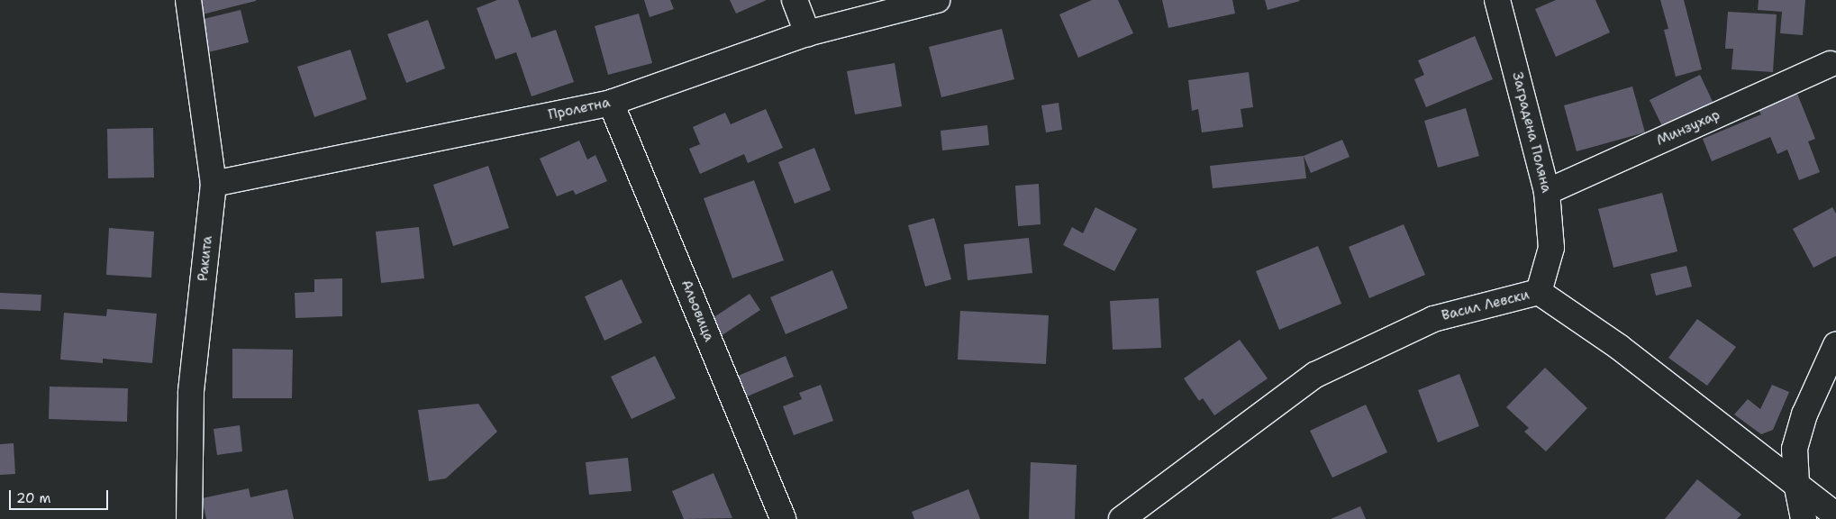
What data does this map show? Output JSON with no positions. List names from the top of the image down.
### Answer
{
  "streets": {
    "street": [
      "Пролетна",
      "Минзухар",
      "Заградена Поляна",
      "Ракита",
      "Васил Левски",
      "Альовица"
    ]
  },
  "crossings": [
    ["Пролетна", "Ракита"],
    ["Пролетна", "Альовица"],
    ["Минзухар", "Заградена Поляна"],
    ["Заградена Поляна", "Васил Левски"]
  ],
  "scale_bar": "20 m"
}
